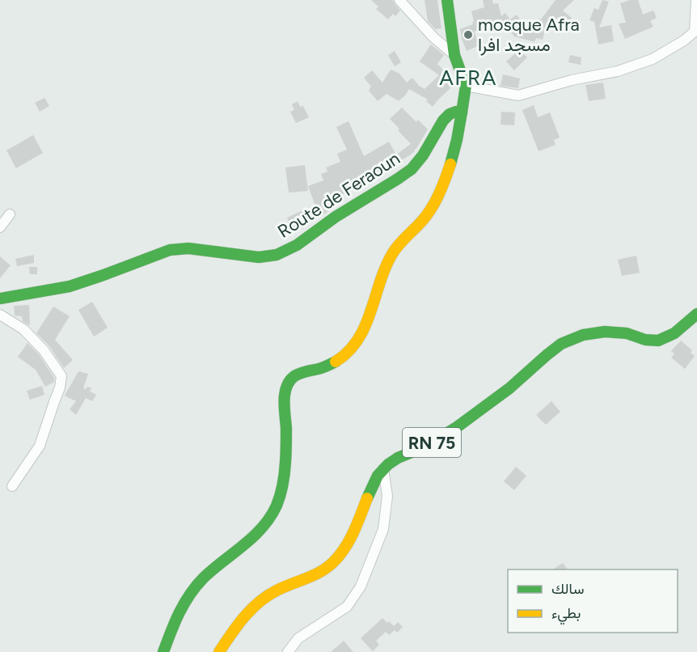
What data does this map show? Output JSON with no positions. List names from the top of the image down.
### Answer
{
  "streets": {
    "main road": ["Route de Feraoun", "RN 75"]
  },
  "districts": ["AFRA"],
  "places": ["mosque Afra مسجد افرا"],
  "legend": ["سالك", "بطيء"]
}
